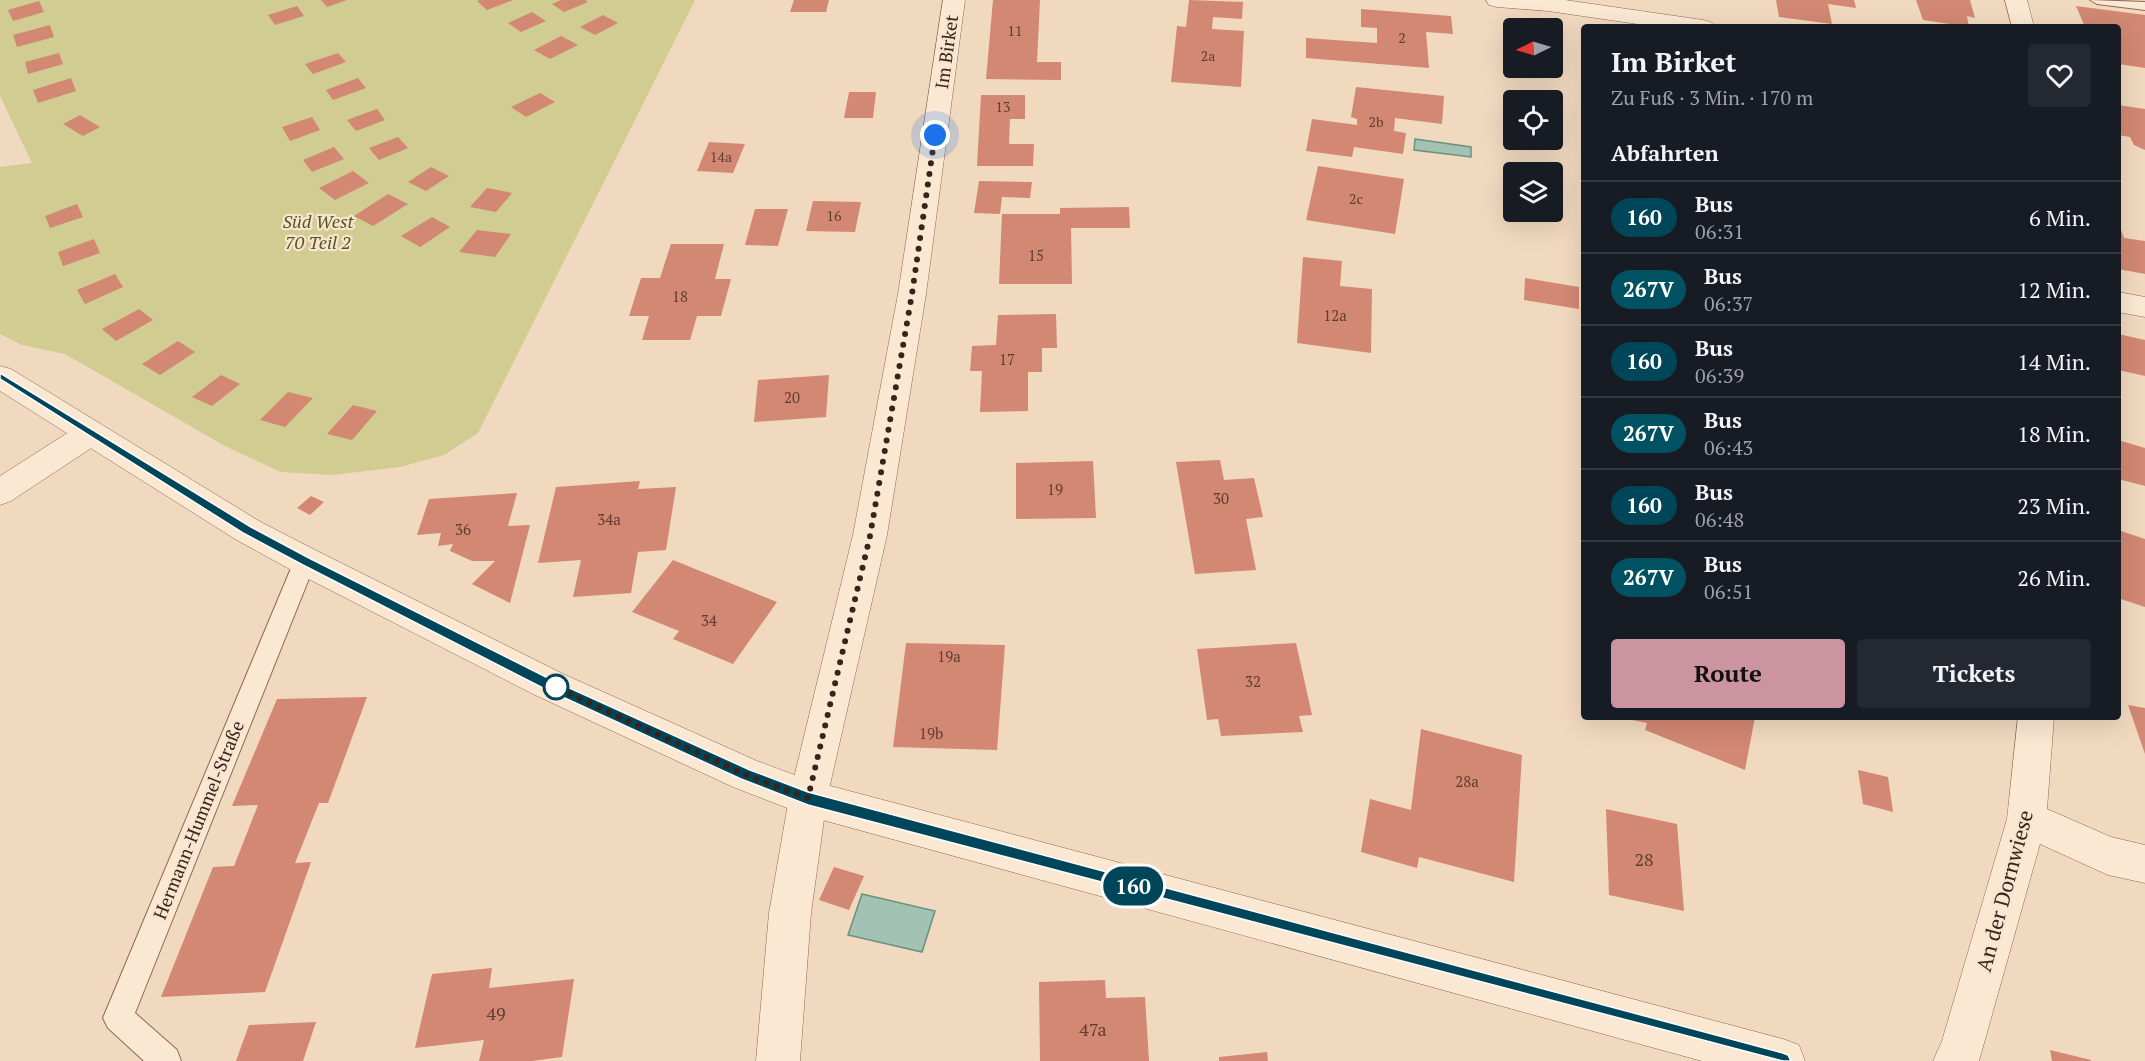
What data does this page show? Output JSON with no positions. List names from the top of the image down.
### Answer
{
  "streets": {
    "street": ["Im Birket", "An der Dornwiese"],
    "lane": ["Hermann-Hummel-Straße"]
  },
  "parks": ["Süd West 70 Teil 2"],
  "lines": ["bus line 160"],
  "house_numbers": [
    "11",
    "2",
    "2a",
    "13",
    "2b",
    "14a",
    "2c",
    "16",
    "15",
    "18",
    "12a",
    "17",
    "20",
    "19",
    "30",
    "34a",
    "36",
    "34",
    "19a",
    "32",
    "19b",
    "28a",
    "28",
    "49",
    "47a"
  ],
  "north": "left",
  "page": {
    "on_map": "160",
    "heading": [
      ["Im Birket", "Zu Fuß · 3 Min. · 170 m"],
      "Abfahrten"
    ],
    "list": [
      {
        "mark": "160",
        "name": "Bus",
        "note": "06:31",
        "value": "6 Min."
      },
      {
        "mark": "267V",
        "name": "Bus",
        "note": "06:37",
        "value": "12 Min."
      },
      {
        "mark": "160",
        "name": "Bus",
        "note": "06:39",
        "value": "14 Min."
      },
      {
        "mark": "267V",
        "name": "Bus",
        "note": "06:43",
        "value": "18 Min."
      },
      {
        "mark": "160",
        "name": "Bus",
        "note": "06:48",
        "value": "23 Min."
      },
      {
        "mark": "267V",
        "name": "Bus",
        "note": "06:51",
        "value": "26 Min."
      }
    ],
    "buttons": ["Route", "Tickets"]
  }
}
